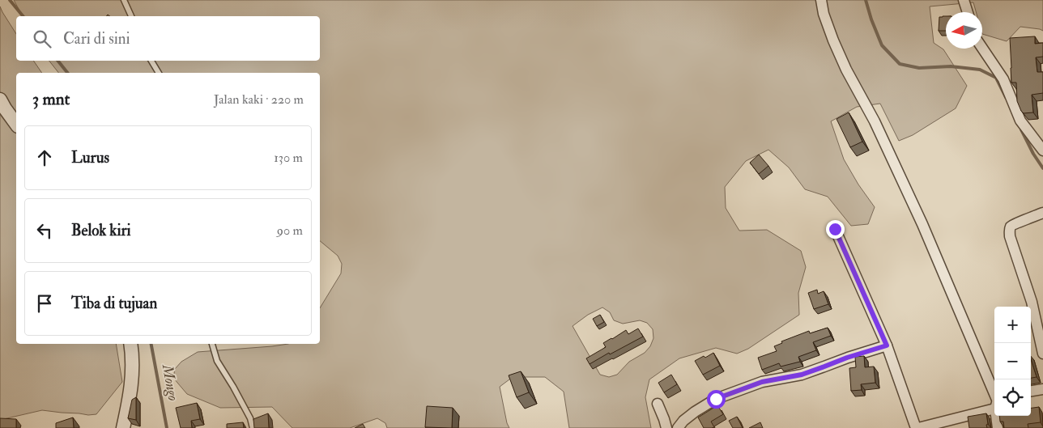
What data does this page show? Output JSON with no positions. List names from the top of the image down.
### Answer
{
  "water": ["Mongo"],
  "north": "left",
  "page": {
    "search": "Cari di sini",
    "heading": ["3 mnt", "Jalan kaki · 220 m"],
    "list": [
      ["Lurus", "130 m"],
      ["Belok kiri", "90 m"],
      "Tiba di tujuan"
    ],
    "map_buttons": ["+", "−"]
  }
}
